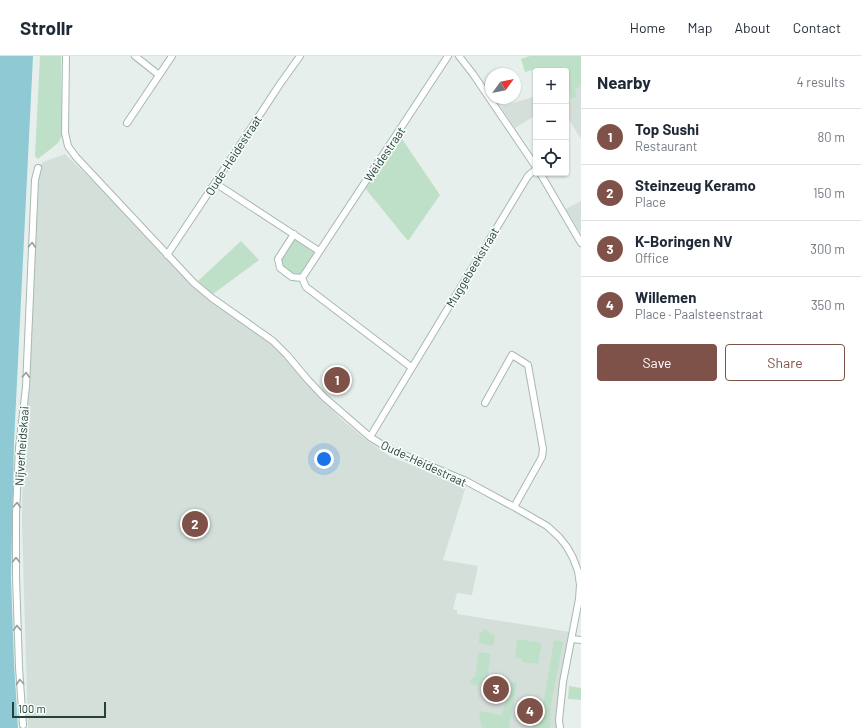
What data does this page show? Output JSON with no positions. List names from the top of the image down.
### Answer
{
  "streets": {
    "street": [
      "Weidestraat",
      "Oude-Heidestraat",
      "Muggebeekstraat",
      "Nijverheidskaai"
    ]
  },
  "crossings": [
    ["Oude-Heidestraat", "Muggebeekstraat"]
  ],
  "one_way": ["Nijverheidskaai"],
  "scale_bar": "100 m",
  "north": "top right",
  "page": {
    "header": "Strollr",
    "nav": [
      "Home",
      "Map",
      "About",
      "Contact"
    ],
    "heading": ["Nearby", "4 results"],
    "map_buttons": ["+", "−"],
    "list": [
      {
        "mark": "1",
        "name": "Top Sushi",
        "note": "Restaurant",
        "value": "80 m"
      },
      {
        "mark": "2",
        "name": "Steinzeug Keramo",
        "note": "Place",
        "value": "150 m"
      },
      {
        "mark": "3",
        "name": "K-Boringen NV",
        "note": "Office",
        "value": "300 m"
      },
      {
        "mark": "4",
        "name": "Willemen",
        "note": "Place · Paalsteenstraat",
        "value": "350 m"
      }
    ],
    "buttons": ["Save", "Share"],
    "pins": [
      "1",
      "2",
      "3",
      "4"
    ],
    "scale": "100 m"
  }
}
